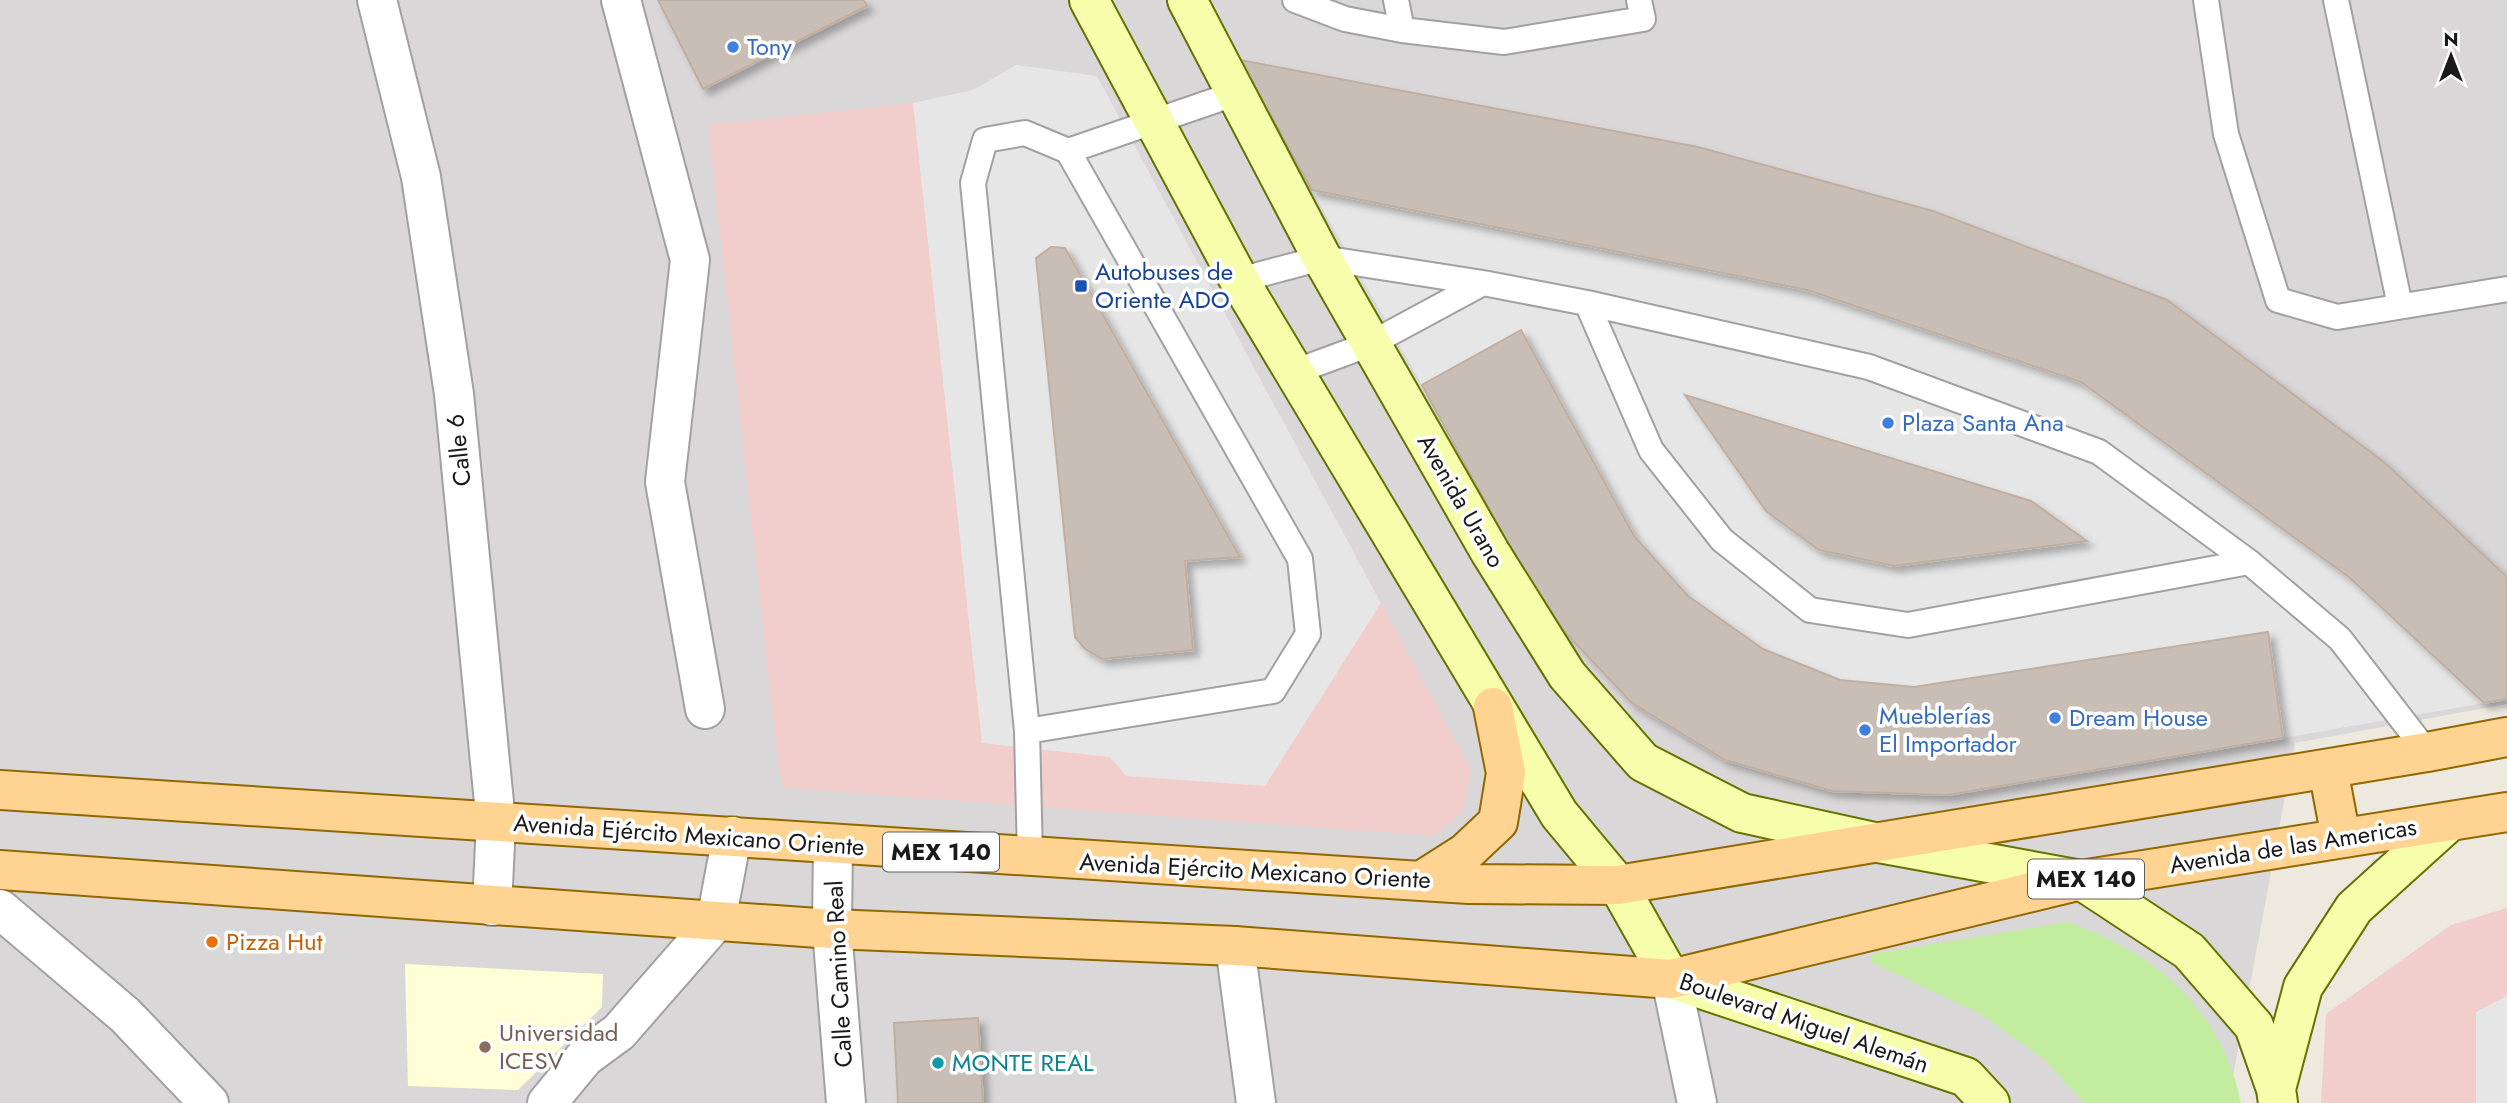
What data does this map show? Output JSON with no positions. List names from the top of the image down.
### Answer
{
  "streets": {
    "main road": [
      "Avenida Urano",
      "Avenida Ejército Mexicano Oriente",
      "Avenida de las Americas",
      "MEX 140",
      "Boulevard Miguel Alemán"
    ],
    "street": ["Calle 6", "Calle Camino Real"]
  },
  "crossings": [
    ["Calle 6", "Avenida Ejército Mexicano Oriente"],
    ["Calle 6", "MEX 140"],
    ["Avenida Urano", "Avenida Ejército Mexicano Oriente"],
    ["Avenida Urano", "MEX 140"],
    ["Avenida Ejército Mexicano Oriente", "MEX 140"],
    ["Avenida Ejército Mexicano Oriente", "Calle Camino Real"],
    ["Avenida Ejército Mexicano Oriente", "Boulevard Miguel Alemán"],
    ["Avenida de las Americas", "MEX 140"],
    ["Avenida de las Americas", "Boulevard Miguel Alemán"],
    ["MEX 140", "Calle Camino Real"],
    ["MEX 140", "Boulevard Miguel Alemán"]
  ],
  "places": {
    "other": [
      "Tony",
      "Plaza Santa Ana",
      "Dream House",
      "Mueblerías El Importador",
      "Pizza Hut",
      "Universidad ICESV",
      "MONTE REAL"
    ],
    "transit": ["Autobuses de Oriente ADO"]
  },
  "north": "top"
}
